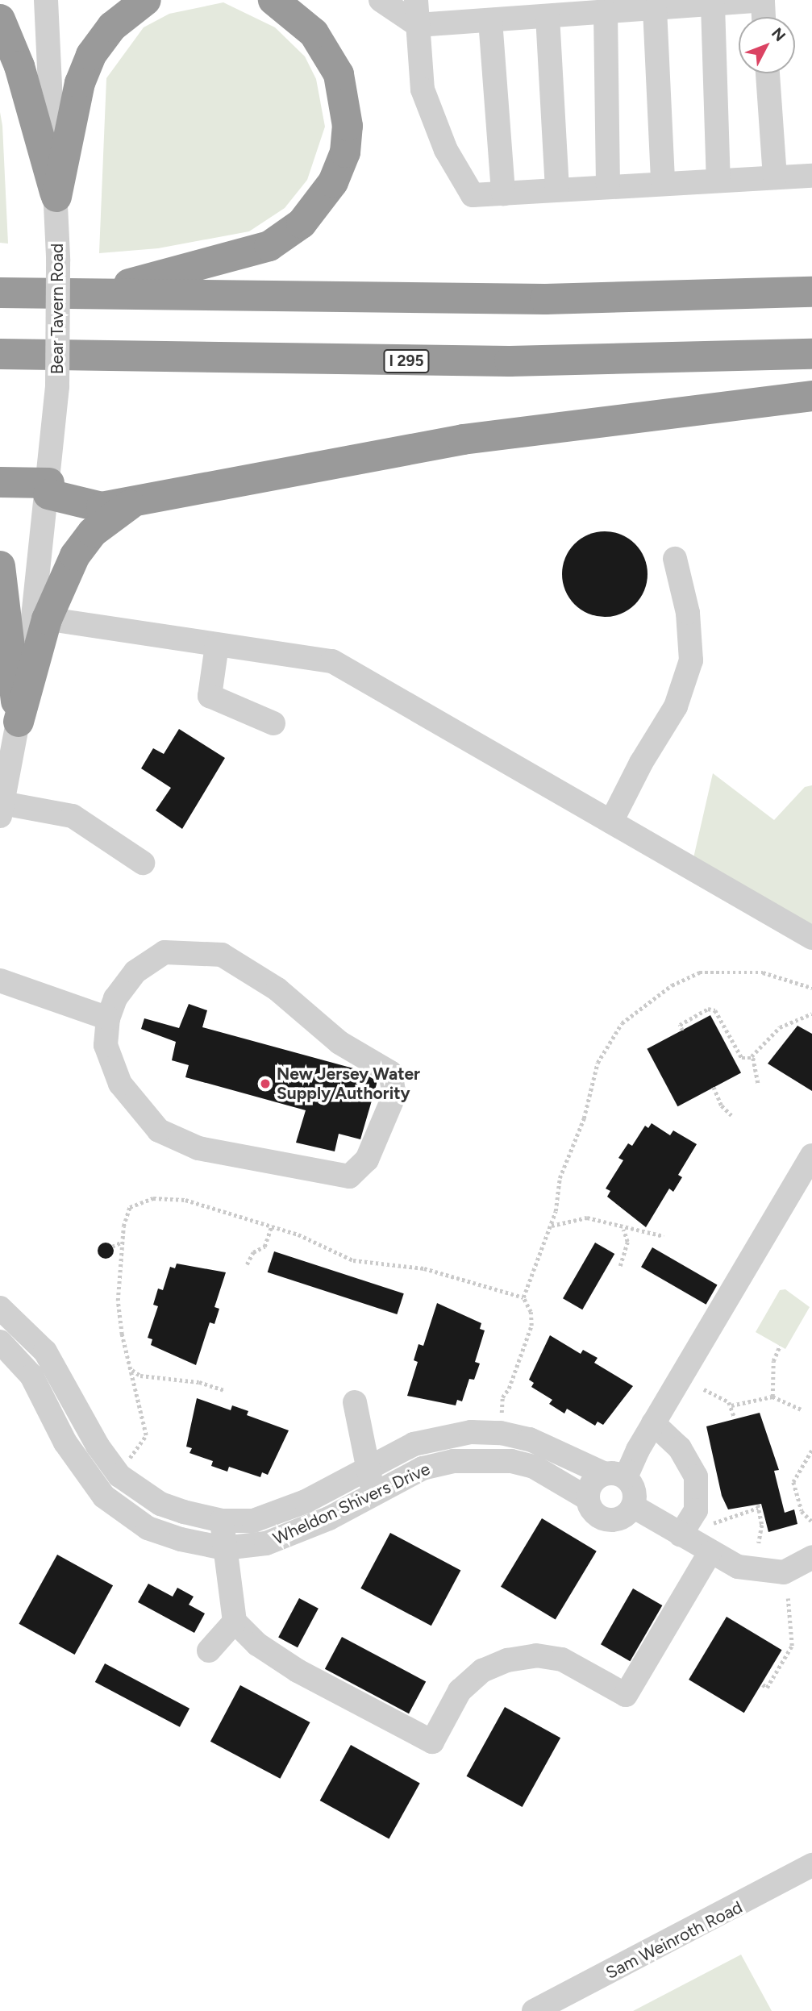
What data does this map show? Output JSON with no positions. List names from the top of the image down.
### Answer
{
  "streets": {
    "highway": ["I 295"],
    "street": ["Bear Tavern Road", "Wheldon Shivers Drive", "Sam Weinroth Road"]
  },
  "places": ["New Jersey Water Supply Authority"],
  "north": "top right"
}
